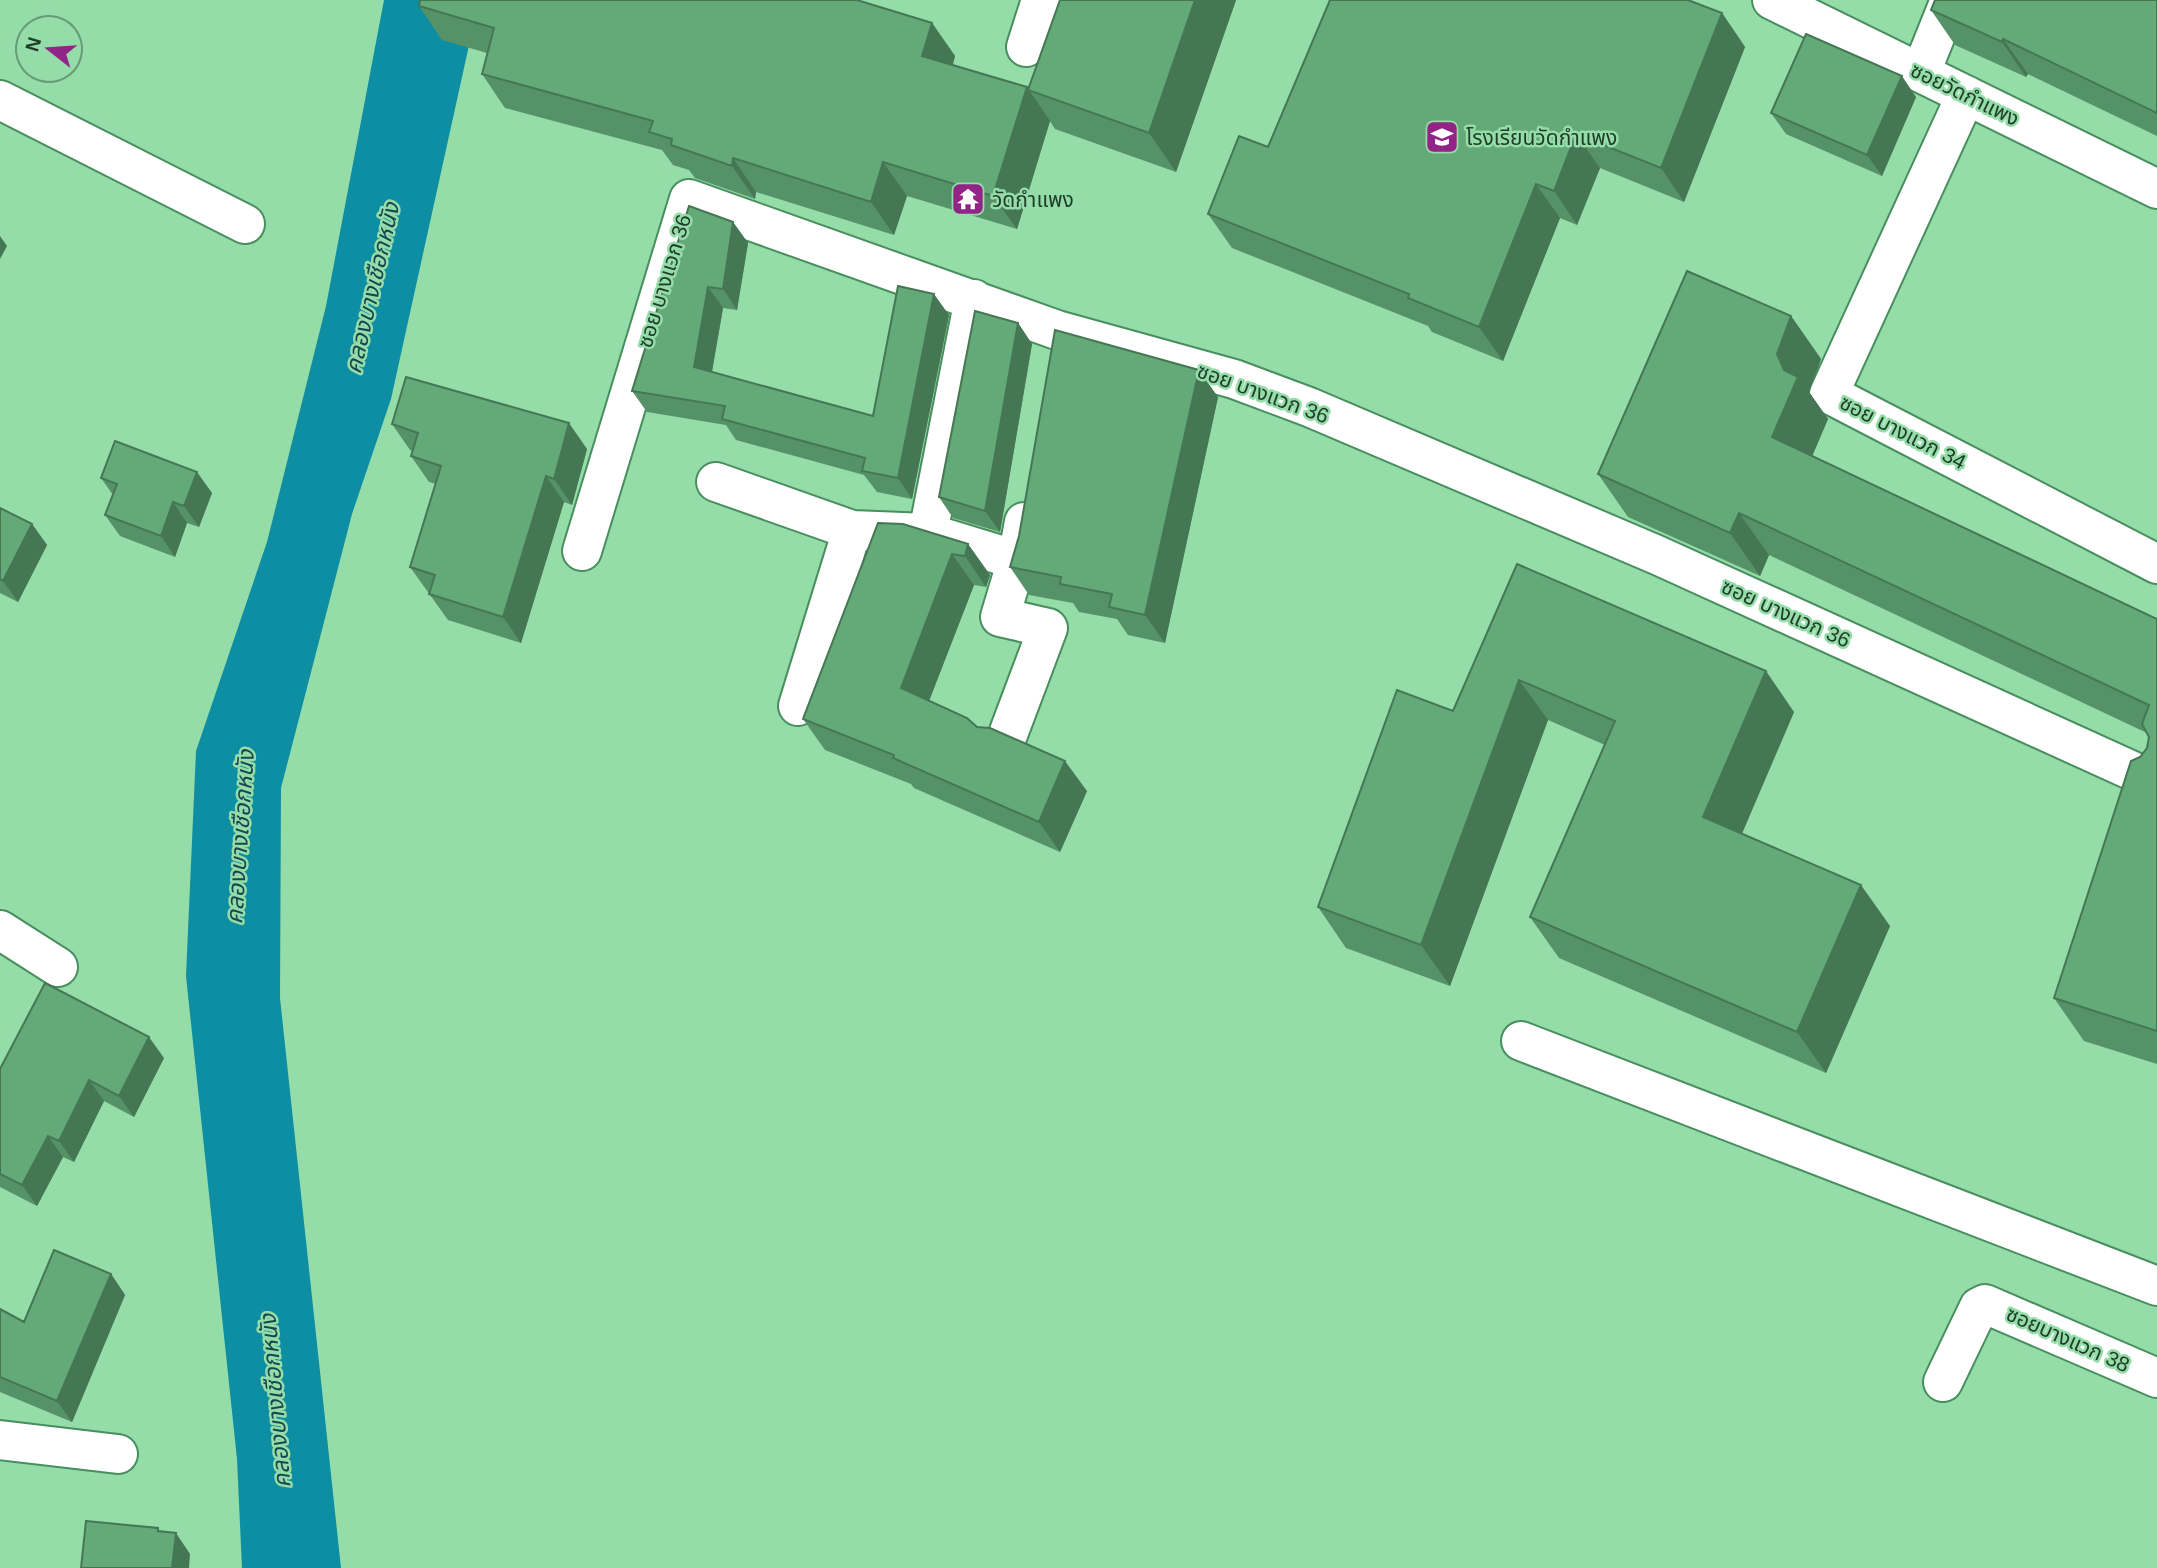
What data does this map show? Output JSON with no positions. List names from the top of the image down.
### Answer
{
  "streets": {
    "street": [
      "ซอยวัดกำแพง",
      "ซอย บางแวก 36",
      "ซอย บางแวก 34",
      "ซอยบางแวก 38"
    ]
  },
  "crossings": [
    ["ซอยวัดกำแพง", "ซอย บางแวก 34"]
  ],
  "water": ["คลองบางเชือกหนัง"],
  "places": {
    "school or university": ["โรงเรียนวัดกำแพง"],
    "temple": ["วัดกำแพง"]
  },
  "north": "left"
}
